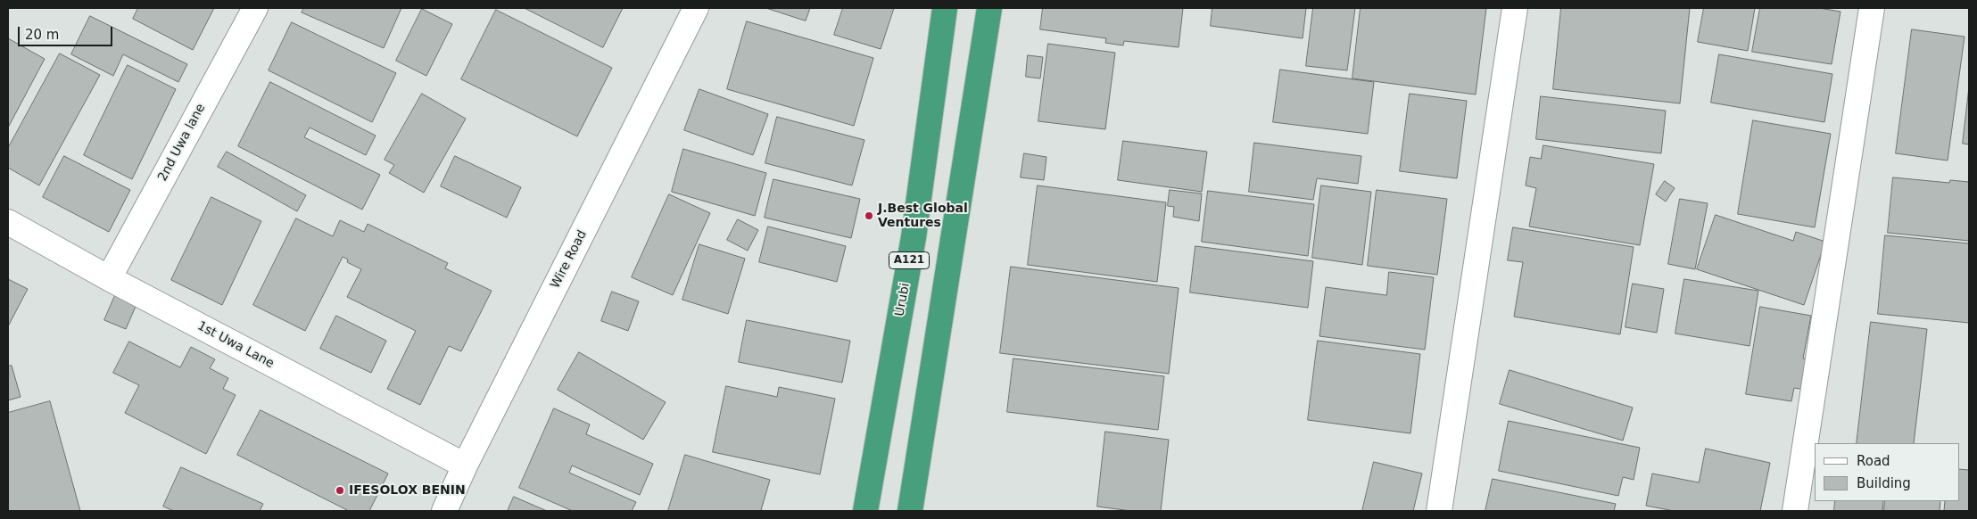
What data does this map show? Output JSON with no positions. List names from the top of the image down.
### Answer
{
  "streets": {
    "highway": ["A121", "Urubi"],
    "street": ["2nd Uwa lane", "Wire Road", "1st Uwa Lane"]
  },
  "crossings": [
    ["2nd Uwa lane", "1st Uwa Lane"],
    ["Wire Road", "1st Uwa Lane"]
  ],
  "places": ["J.Best Global Ventures", "IFESOLOX BENIN"],
  "legend": ["Road", "Building"],
  "scale_bar": "20 m"
}
